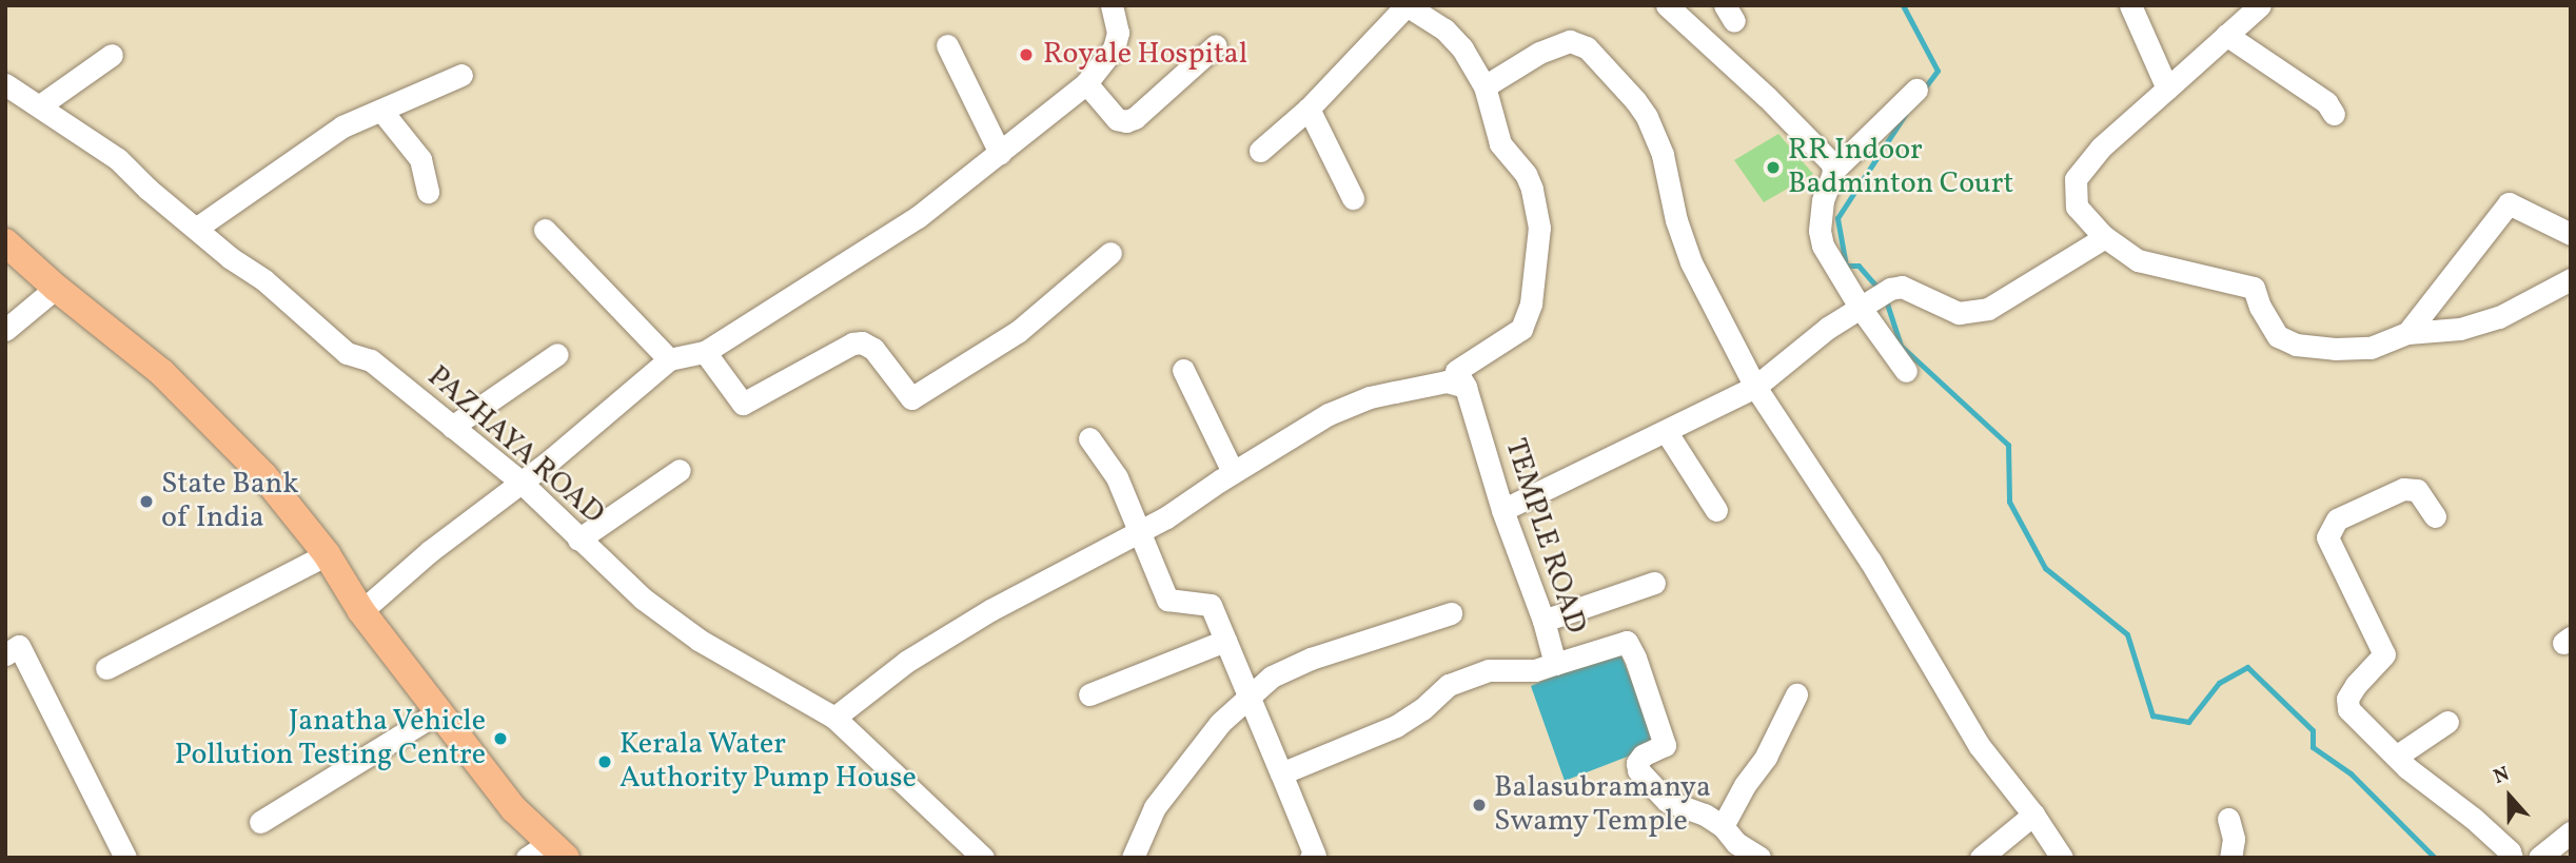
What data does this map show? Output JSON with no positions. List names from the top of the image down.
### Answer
{
  "streets": {
    "street": ["PAZHAYA ROAD", "TEMPLE ROAD"]
  },
  "places": [
    "Royale Hospital",
    "RR Indoor Badminton Court",
    "State Bank of India",
    "Janatha Vehicle Pollution Testing Centre",
    "Kerala Water Authority Pump House",
    "Balasubramanya Swamy Temple"
  ],
  "north": "top"
}
